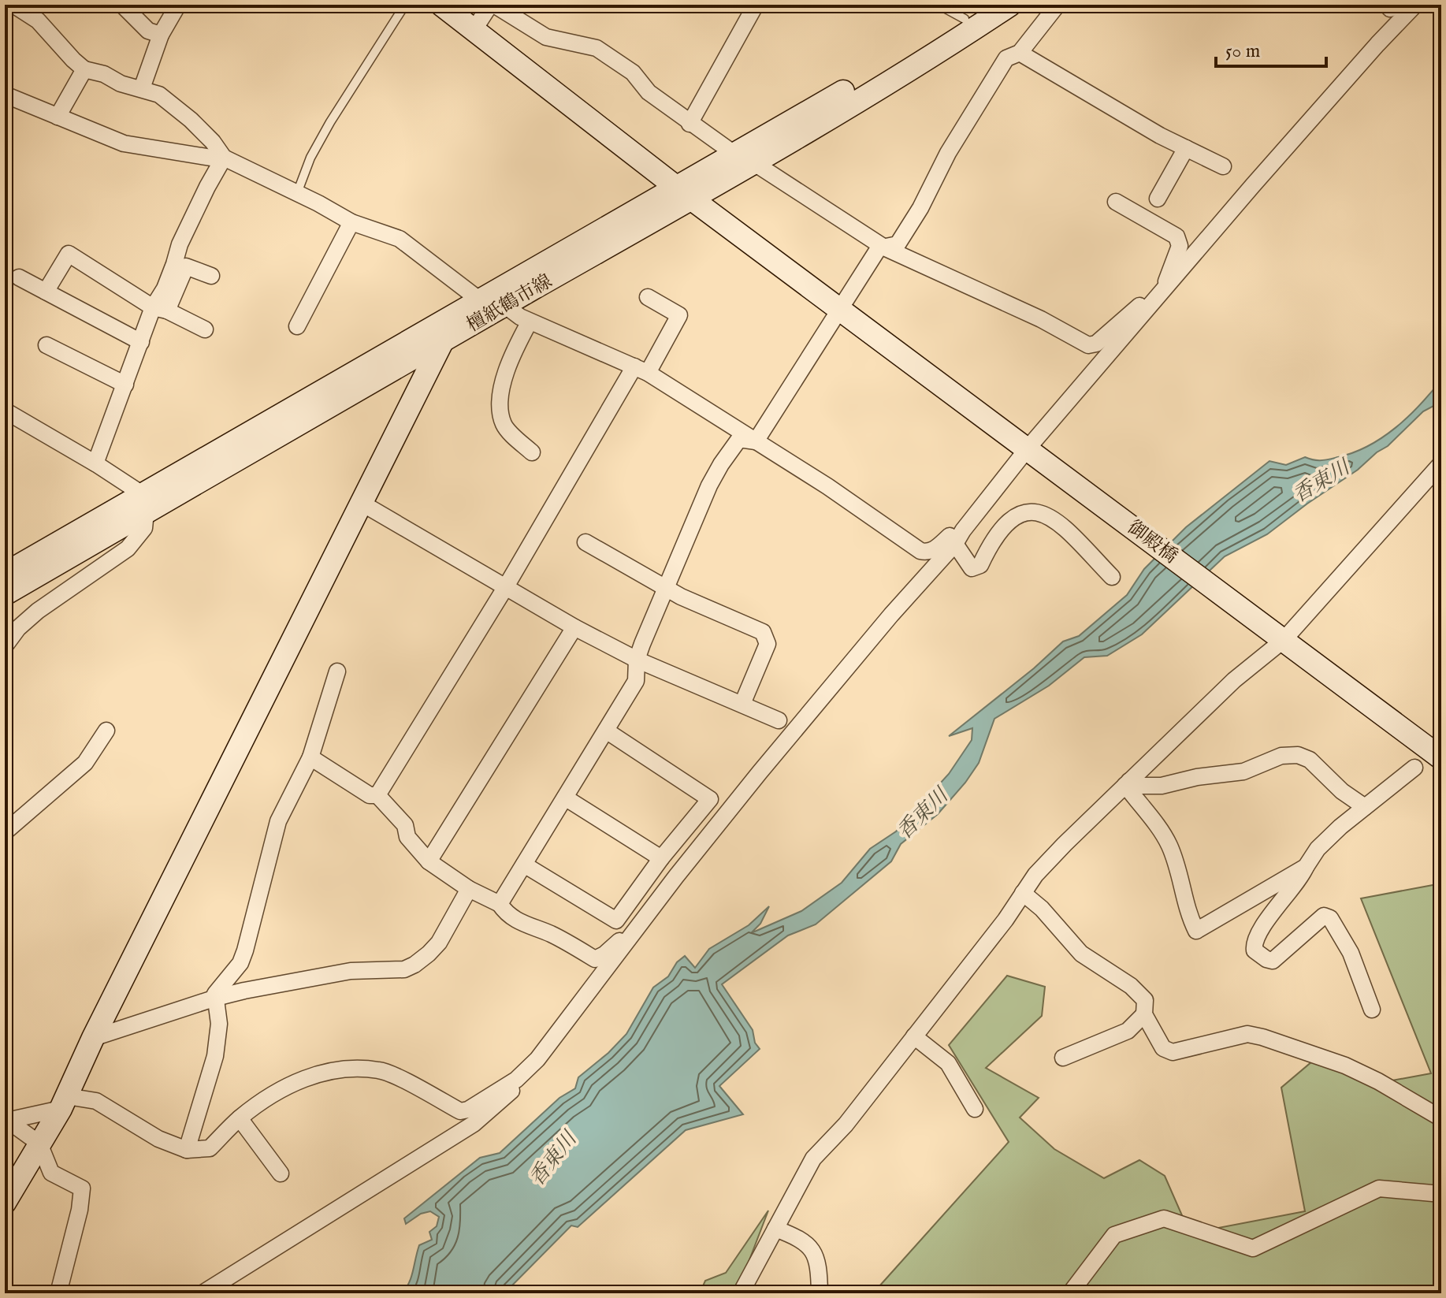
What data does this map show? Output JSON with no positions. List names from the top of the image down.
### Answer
{
  "streets": {
    "main road": ["檀紙鶴市線", "御殿橋"]
  },
  "crossings": [
    ["檀紙鶴市線", "御殿橋"]
  ],
  "water": ["香東川"],
  "scale_bar": "50 m"
}
